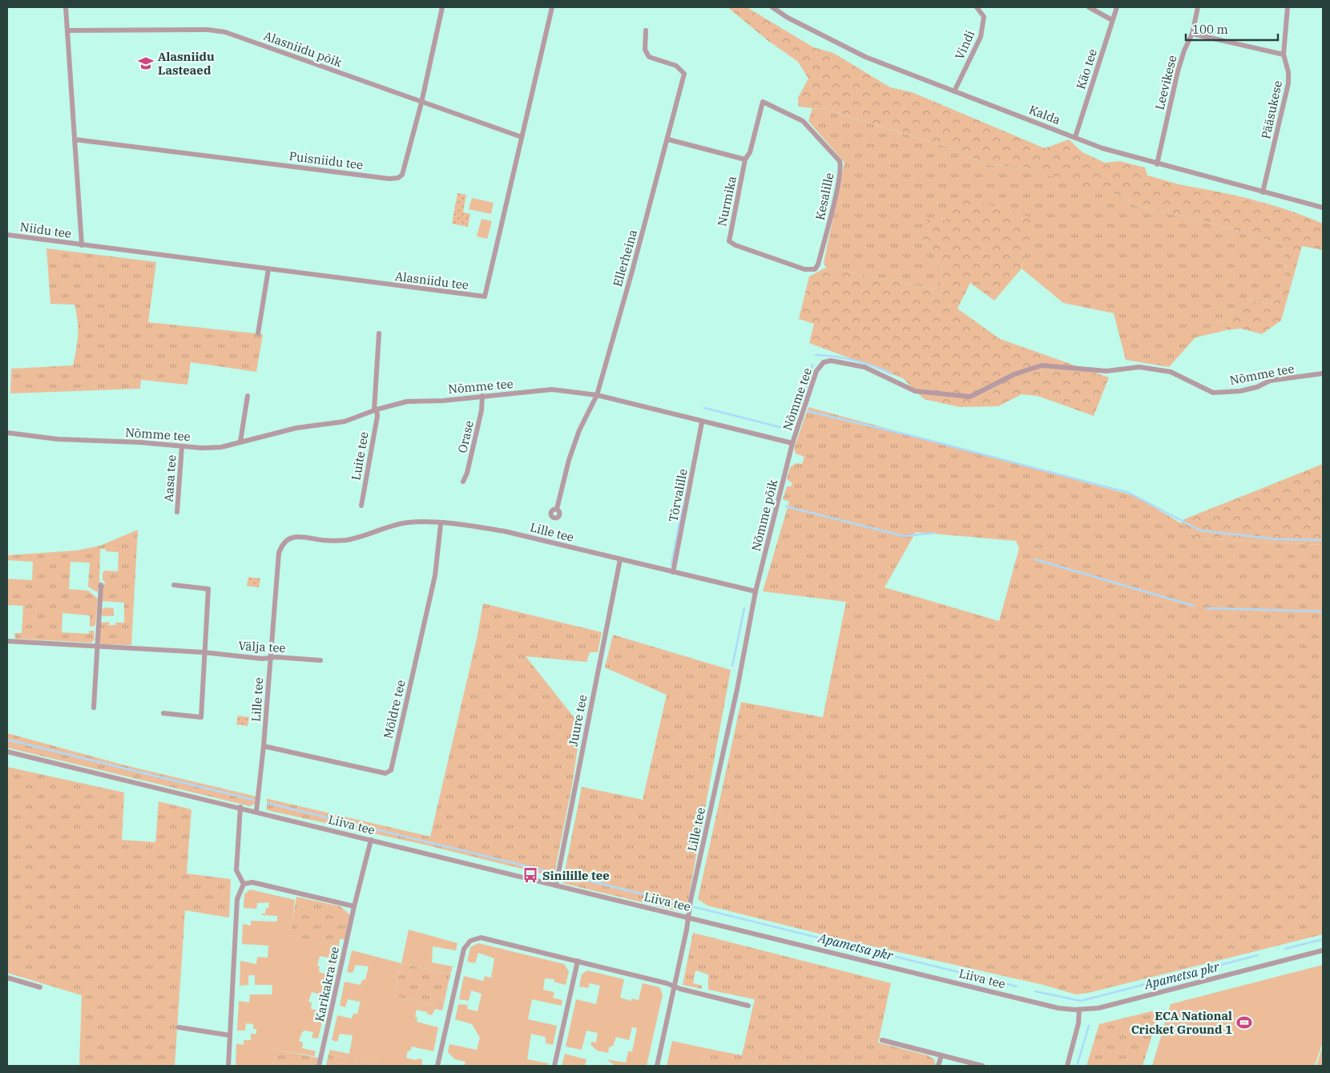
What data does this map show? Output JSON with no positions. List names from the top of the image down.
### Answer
{
  "streets": {
    "street": [
      "Vindi",
      "Alasniidu põik",
      "Käo tee",
      "Leevikese",
      "Pääsukese",
      "Kalda",
      "Puisniidu tee",
      "Kesalille",
      "Nurmika",
      "Niidu tee",
      "Ellerheina",
      "Alasniidu tee",
      "Nõmme tee",
      "Orase",
      "Luite tee",
      "Aasa tee",
      "Tõrvalille",
      "Nõmme põik",
      "Lille tee",
      "Välja tee",
      "Möldre tee",
      "Juure tee",
      "Liiva tee",
      "Karikakra tee"
    ]
  },
  "crossings": [
    ["Vindi", "Kalda"],
    ["Alasniidu põik", "Puisniidu tee"],
    ["Alasniidu põik", "Alasniidu tee"],
    ["Käo tee", "Kalda"],
    ["Leevikese", "Kalda"],
    ["Pääsukese", "Kalda"],
    ["Kesalille", "Nurmika"],
    ["Niidu tee", "Alasniidu tee"],
    ["Ellerheina", "Nõmme tee"],
    ["Nõmme tee", "Orase"],
    ["Nõmme tee", "Luite tee"],
    ["Nõmme tee", "Aasa tee"],
    ["Nõmme tee", "Tõrvalille"],
    ["Nõmme tee", "Nõmme põik"],
    ["Tõrvalille", "Lille tee"],
    ["Nõmme põik", "Lille tee"],
    ["Lille tee", "Välja tee"],
    ["Lille tee", "Möldre tee"],
    ["Lille tee", "Juure tee"],
    ["Lille tee", "Liiva tee"],
    ["Juure tee", "Liiva tee"],
    ["Liiva tee", "Karikakra tee"]
  ],
  "water": ["Apametsa pkr"],
  "places": {
    "school or university": ["Alasniidu Lasteaed"],
    "bus stop": ["Sinilille tee"],
    "sports": ["ECA National Cricket Ground 1"]
  },
  "scale_bar": "100 m"
}
